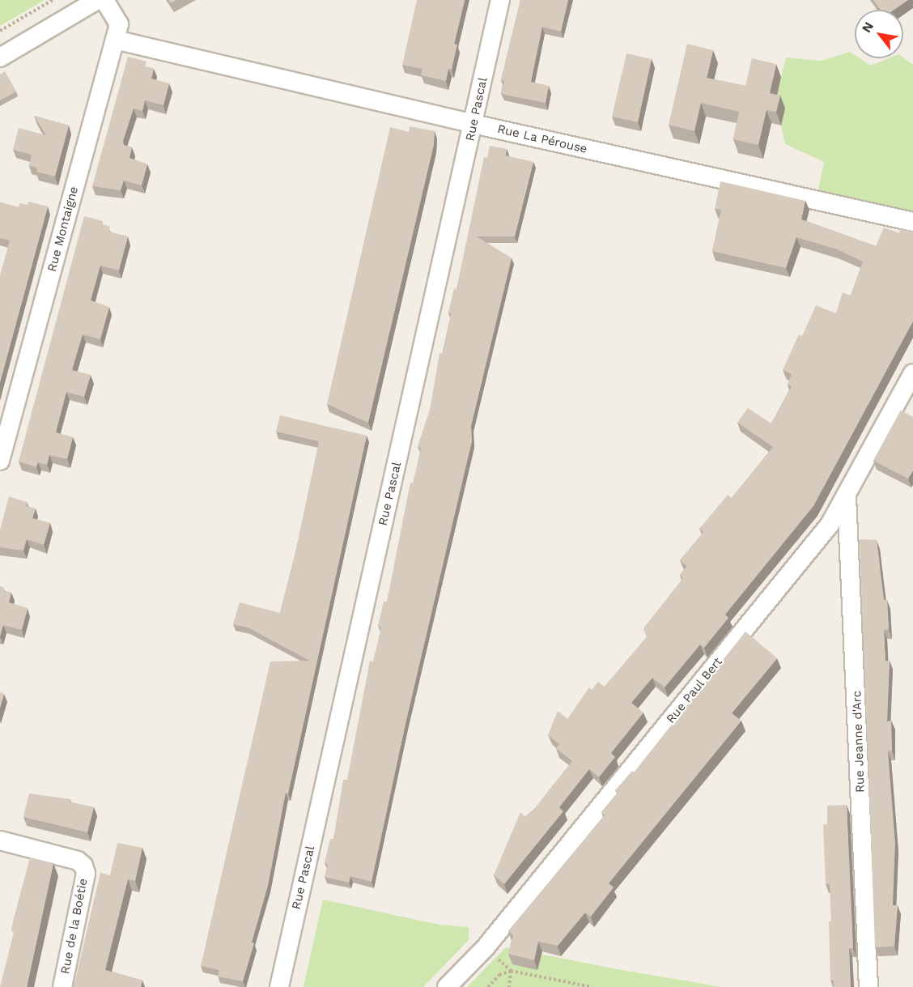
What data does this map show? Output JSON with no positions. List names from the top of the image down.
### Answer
{
  "streets": {
    "street": [
      "Rue Pascal",
      "Rue La Pérouse",
      "Rue Montaigne",
      "Rue Paul Bert",
      "Rue Jeanne d'Arc",
      "Rue de la Boétie"
    ]
  },
  "crossings": [
    ["Rue Pascal", "Rue La Pérouse"],
    ["Rue La Pérouse", "Rue Montaigne"],
    ["Rue Paul Bert", "Rue Jeanne d'Arc"]
  ],
  "north": "top left"
}
